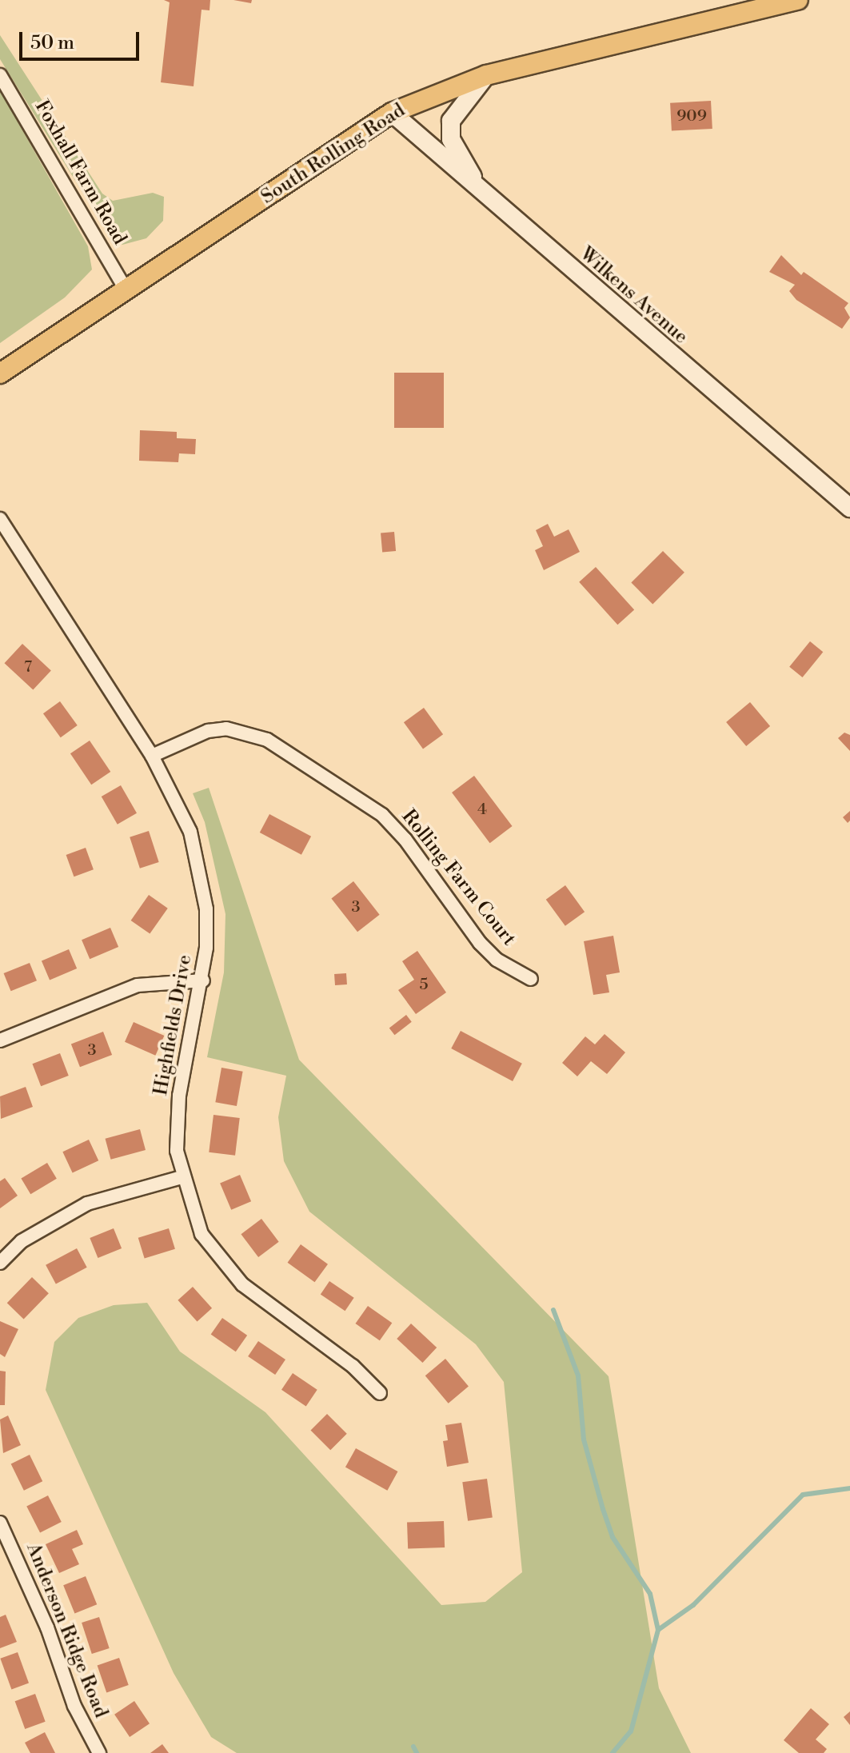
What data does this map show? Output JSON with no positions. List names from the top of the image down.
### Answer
{
  "streets": {
    "main road": ["South Rolling Road", "Wilkens Avenue"],
    "street": [
      "Foxhall Farm Road",
      "Rolling Farm Court",
      "Highfields Drive",
      "Anderson Ridge Road"
    ]
  },
  "crossings": [
    ["South Rolling Road", "Foxhall Farm Road"],
    ["South Rolling Road", "Wilkens Avenue"],
    ["Rolling Farm Court", "Highfields Drive"]
  ],
  "house_numbers": [
    "909",
    "7",
    "4",
    "3",
    "5",
    "3"
  ],
  "scale_bar": "50 m"
}
